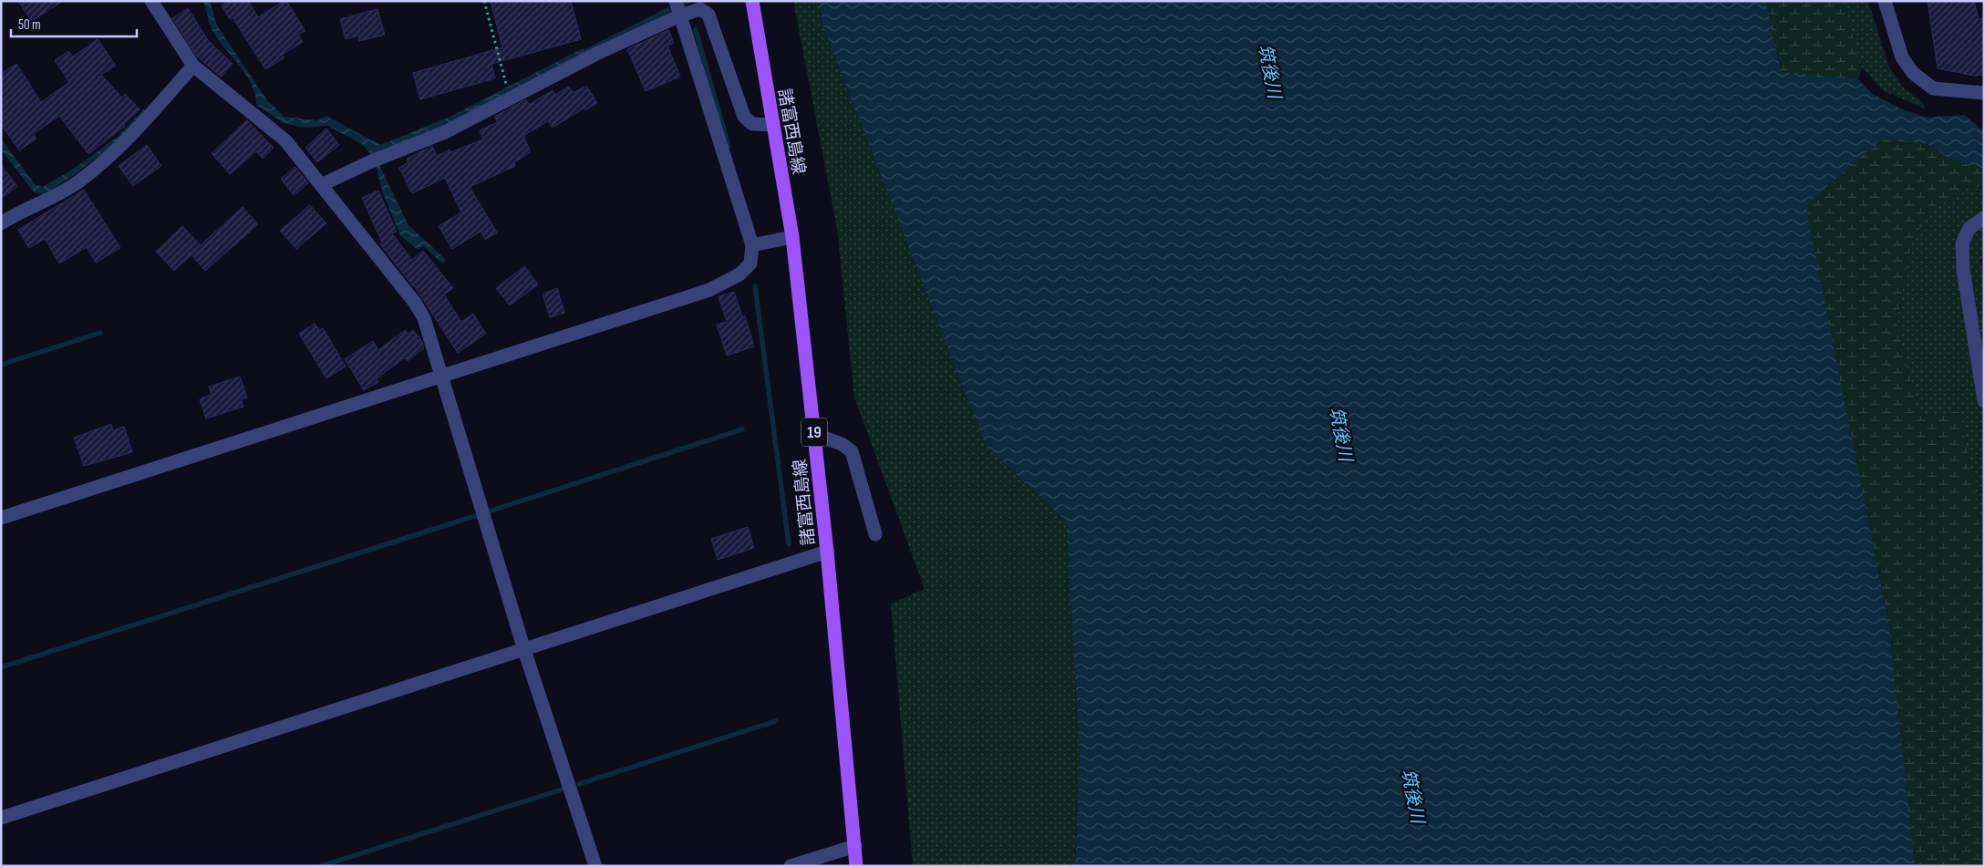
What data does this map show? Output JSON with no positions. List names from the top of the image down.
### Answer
{
  "streets": {
    "main road": ["諸富西島線", "19"]
  },
  "water": ["筑後川"],
  "scale_bar": "50 m"
}
